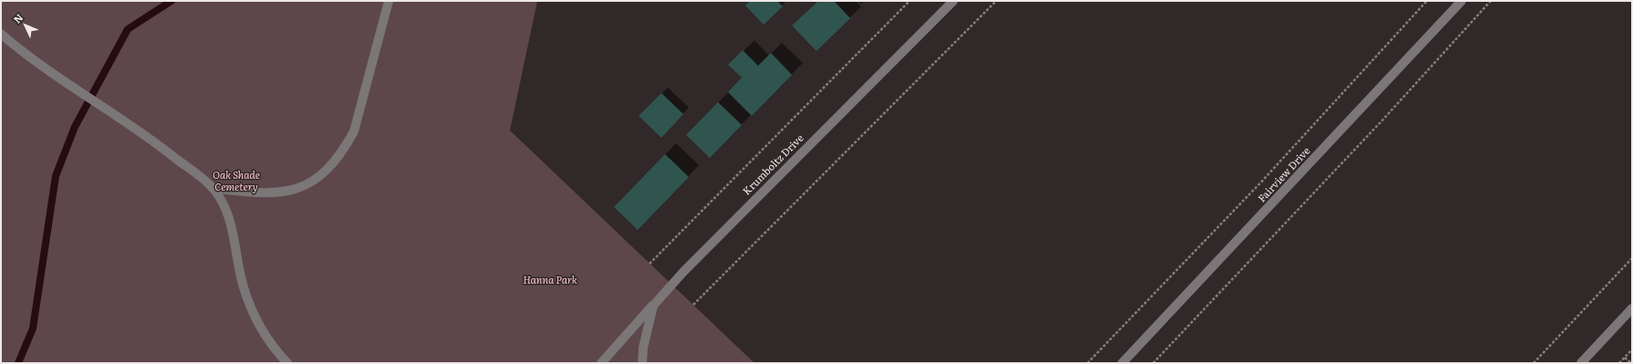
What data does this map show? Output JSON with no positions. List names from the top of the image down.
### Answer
{
  "streets": {
    "street": ["Krumboltz Drive", "Fairview Drive"]
  },
  "parks": ["Oak Shade Cemetery", "Hanna Park"],
  "north": "top left"
}
